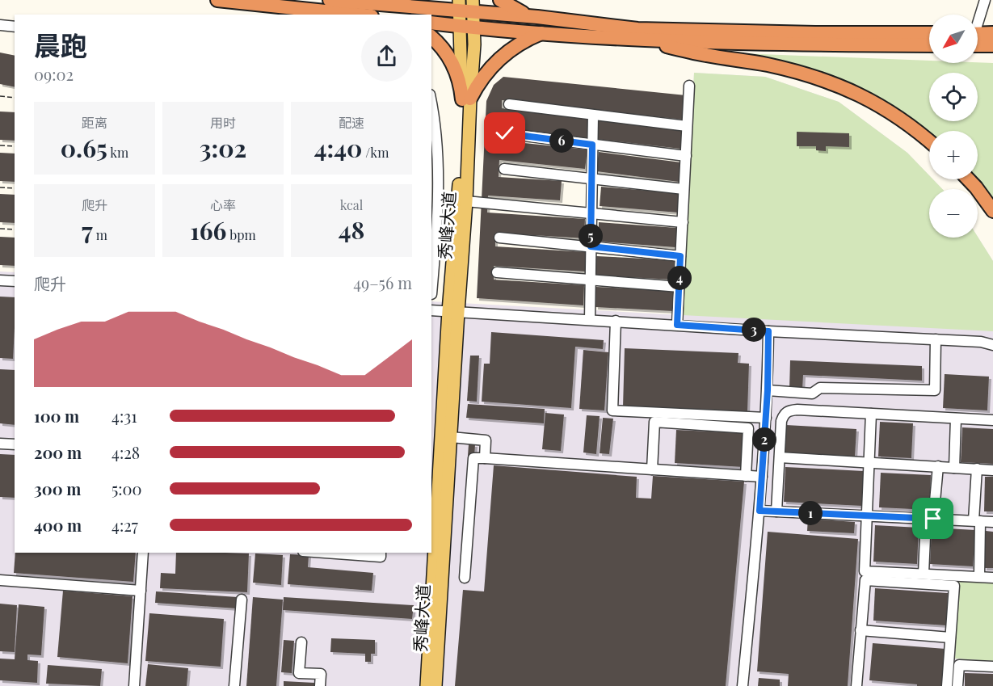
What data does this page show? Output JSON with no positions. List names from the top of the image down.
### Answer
{
  "streets": {
    "main road": ["秀峰大道"]
  },
  "north": "bottom left",
  "page": {
    "map_buttons": ["+", "−"],
    "heading": ["晨跑", "09:02"],
    "stats": [
      ["距离", "0.65 km"],
      ["用时", "3:02"],
      ["配速", "4:40 /km"],
      ["爬升", "7 m"],
      ["心率", "166 bpm"],
      ["kcal", "48"]
    ],
    "pins": [
      "6",
      "5",
      "4",
      "3",
      "2",
      "1"
    ],
    "chart": ["爬升", "49–56 m"],
    "list": [
      {
        "name": "100 m",
        "note": "4:31"
      },
      {
        "name": "200 m",
        "note": "4:28"
      },
      {
        "name": "300 m",
        "note": "5:00"
      },
      {
        "name": "400 m",
        "note": "4:27"
      }
    ]
  }
}
